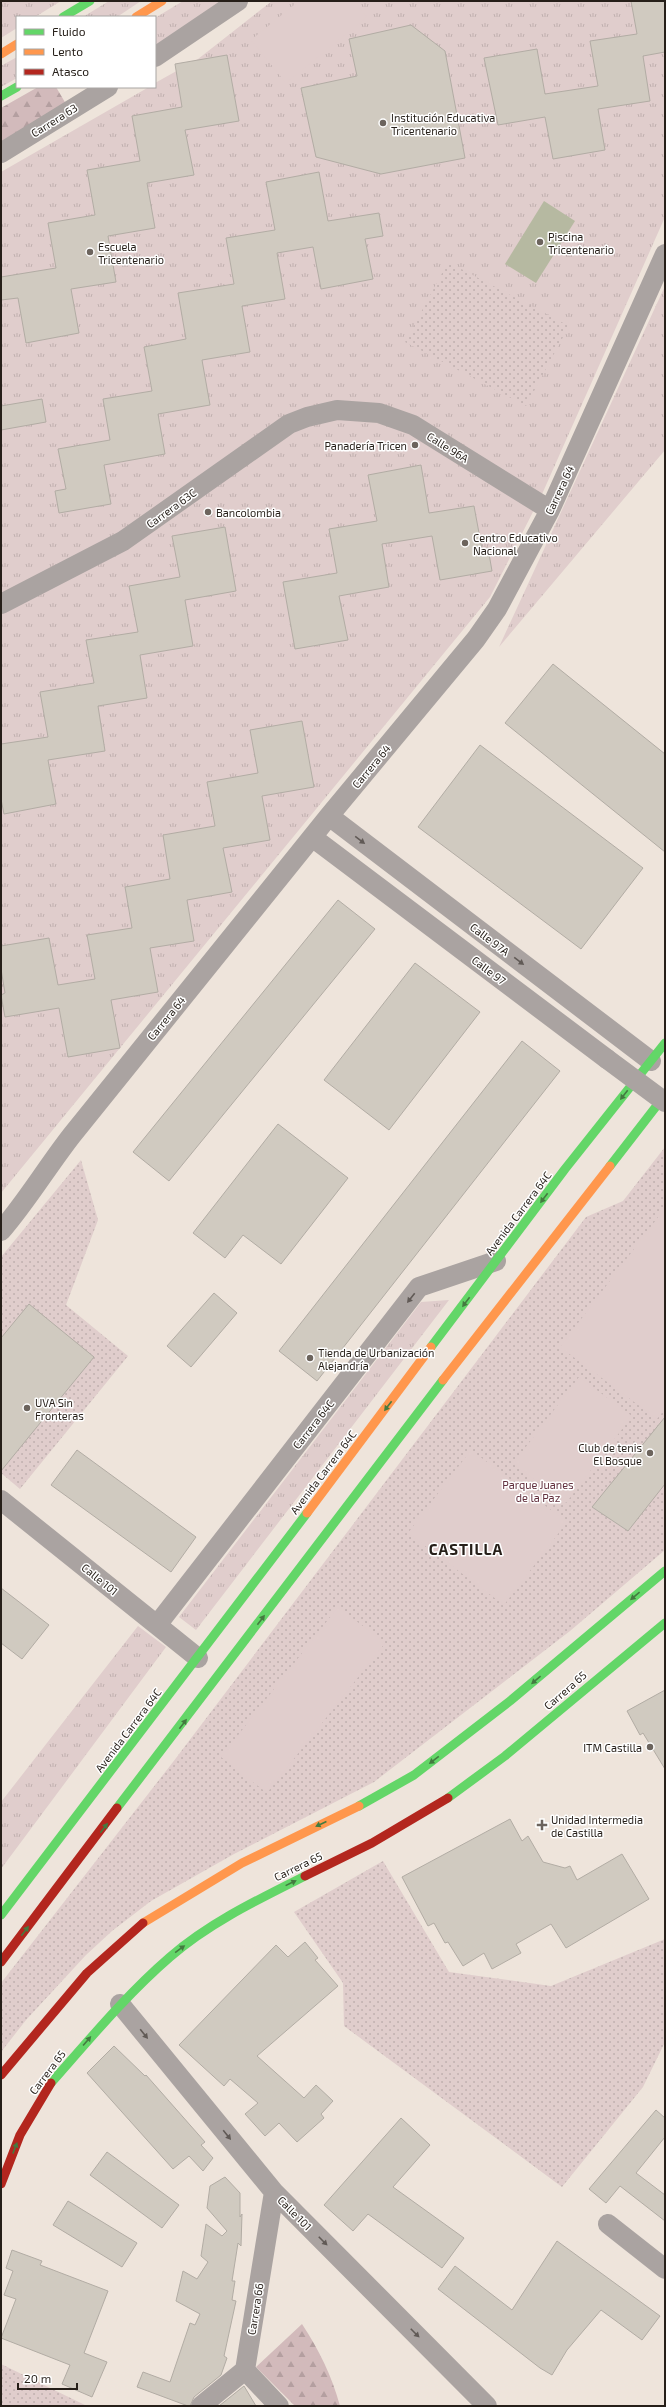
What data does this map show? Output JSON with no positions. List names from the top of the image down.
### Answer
{
  "streets": {
    "main road": ["Avenida Carrera 64C", "Carrera 65"],
    "street": [
      "Carrera 63",
      "Calle 96A",
      "Carrera 64",
      "Carrera 63C",
      "Calle 97A",
      "Calle 97",
      "Carrera 64C",
      "Calle 101",
      "Carrera 66"
    ]
  },
  "crossings": [
    ["Calle 96A", "Carrera 64"],
    ["Calle 96A", "Carrera 63C"],
    ["Carrera 64", "Calle 97A"],
    ["Carrera 64", "Calle 97"],
    ["Calle 97A", "Avenida Carrera 64C"],
    ["Avenida Carrera 64C", "Carrera 64C"],
    ["Avenida Carrera 64C", "Calle 101"],
    ["Carrera 64C", "Calle 101"],
    ["Calle 101", "Carrera 65"],
    ["Calle 101", "Carrera 66"]
  ],
  "one_way": ["Calle 97A", "Carrera 64C", "Calle 101"],
  "districts": ["CASTILLA"],
  "parks": ["Parque Juanes de la Paz"],
  "places": {
    "other": [
      "Institución Educativa Tricentenario",
      "Piscina Tricentenario",
      "Escuela Tricentenario",
      "Panadería Tricen",
      "Bancolombia",
      "Centro Educativo Nacional",
      "Tienda de Urbanización Alejandría",
      "UVA Sin Fronteras",
      "Club de tenis El Bosque",
      "ITM Castilla"
    ],
    "health": ["Unidad Intermedia de Castilla"]
  },
  "legend": ["Fluido", "Lento", "Atasco"],
  "scale_bar": "20 m"
}
